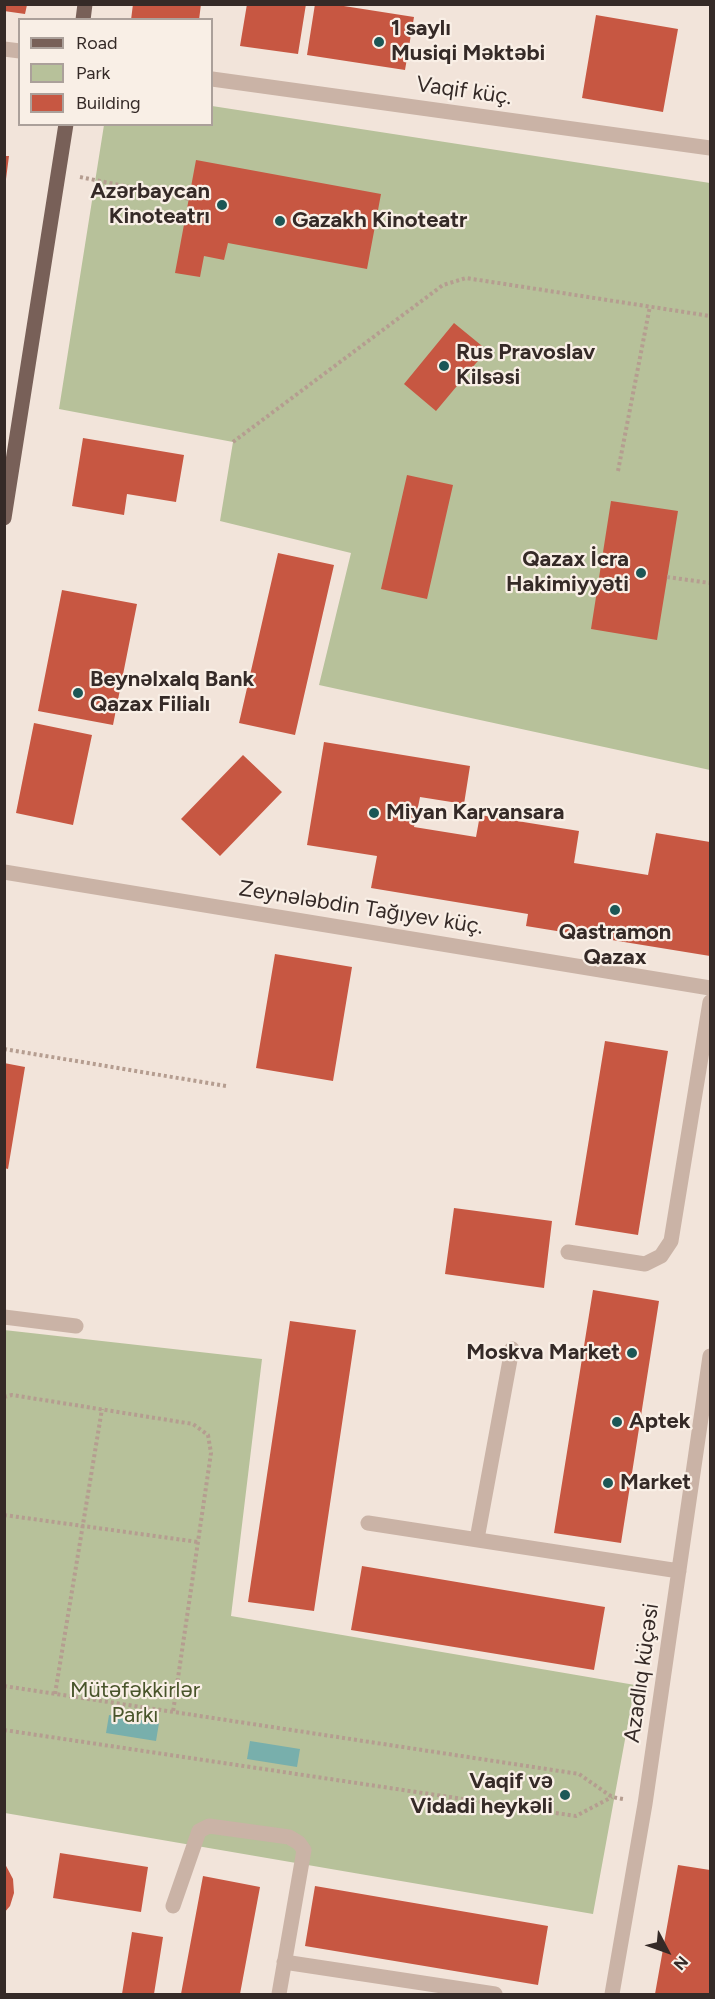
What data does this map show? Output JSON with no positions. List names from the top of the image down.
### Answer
{
  "streets": {
    "street": ["Vaqif küç.", "Zeynələbdin Tağıyev küç.", "Azadlıq küçəsi"]
  },
  "parks": ["Mütəfəkkirlər Parkı"],
  "places": [
    "1 saylı Musiqi Məktəbi",
    "Azərbaycan Kinoteatrı",
    "Gazakh Kinoteatr",
    "Rus Pravoslav Kilsəsi",
    "Qazax İcra Hakimiyyəti",
    "Beynəlxalq Bank Qazax Filialı",
    "Miyan Karvansara",
    "Qastramon Qazax",
    "Moskva Market",
    "Aptek",
    "Market",
    "Vaqif və Vidadi heykəli"
  ],
  "legend": ["Road", "Park", "Building"],
  "north": "bottom right"
}
